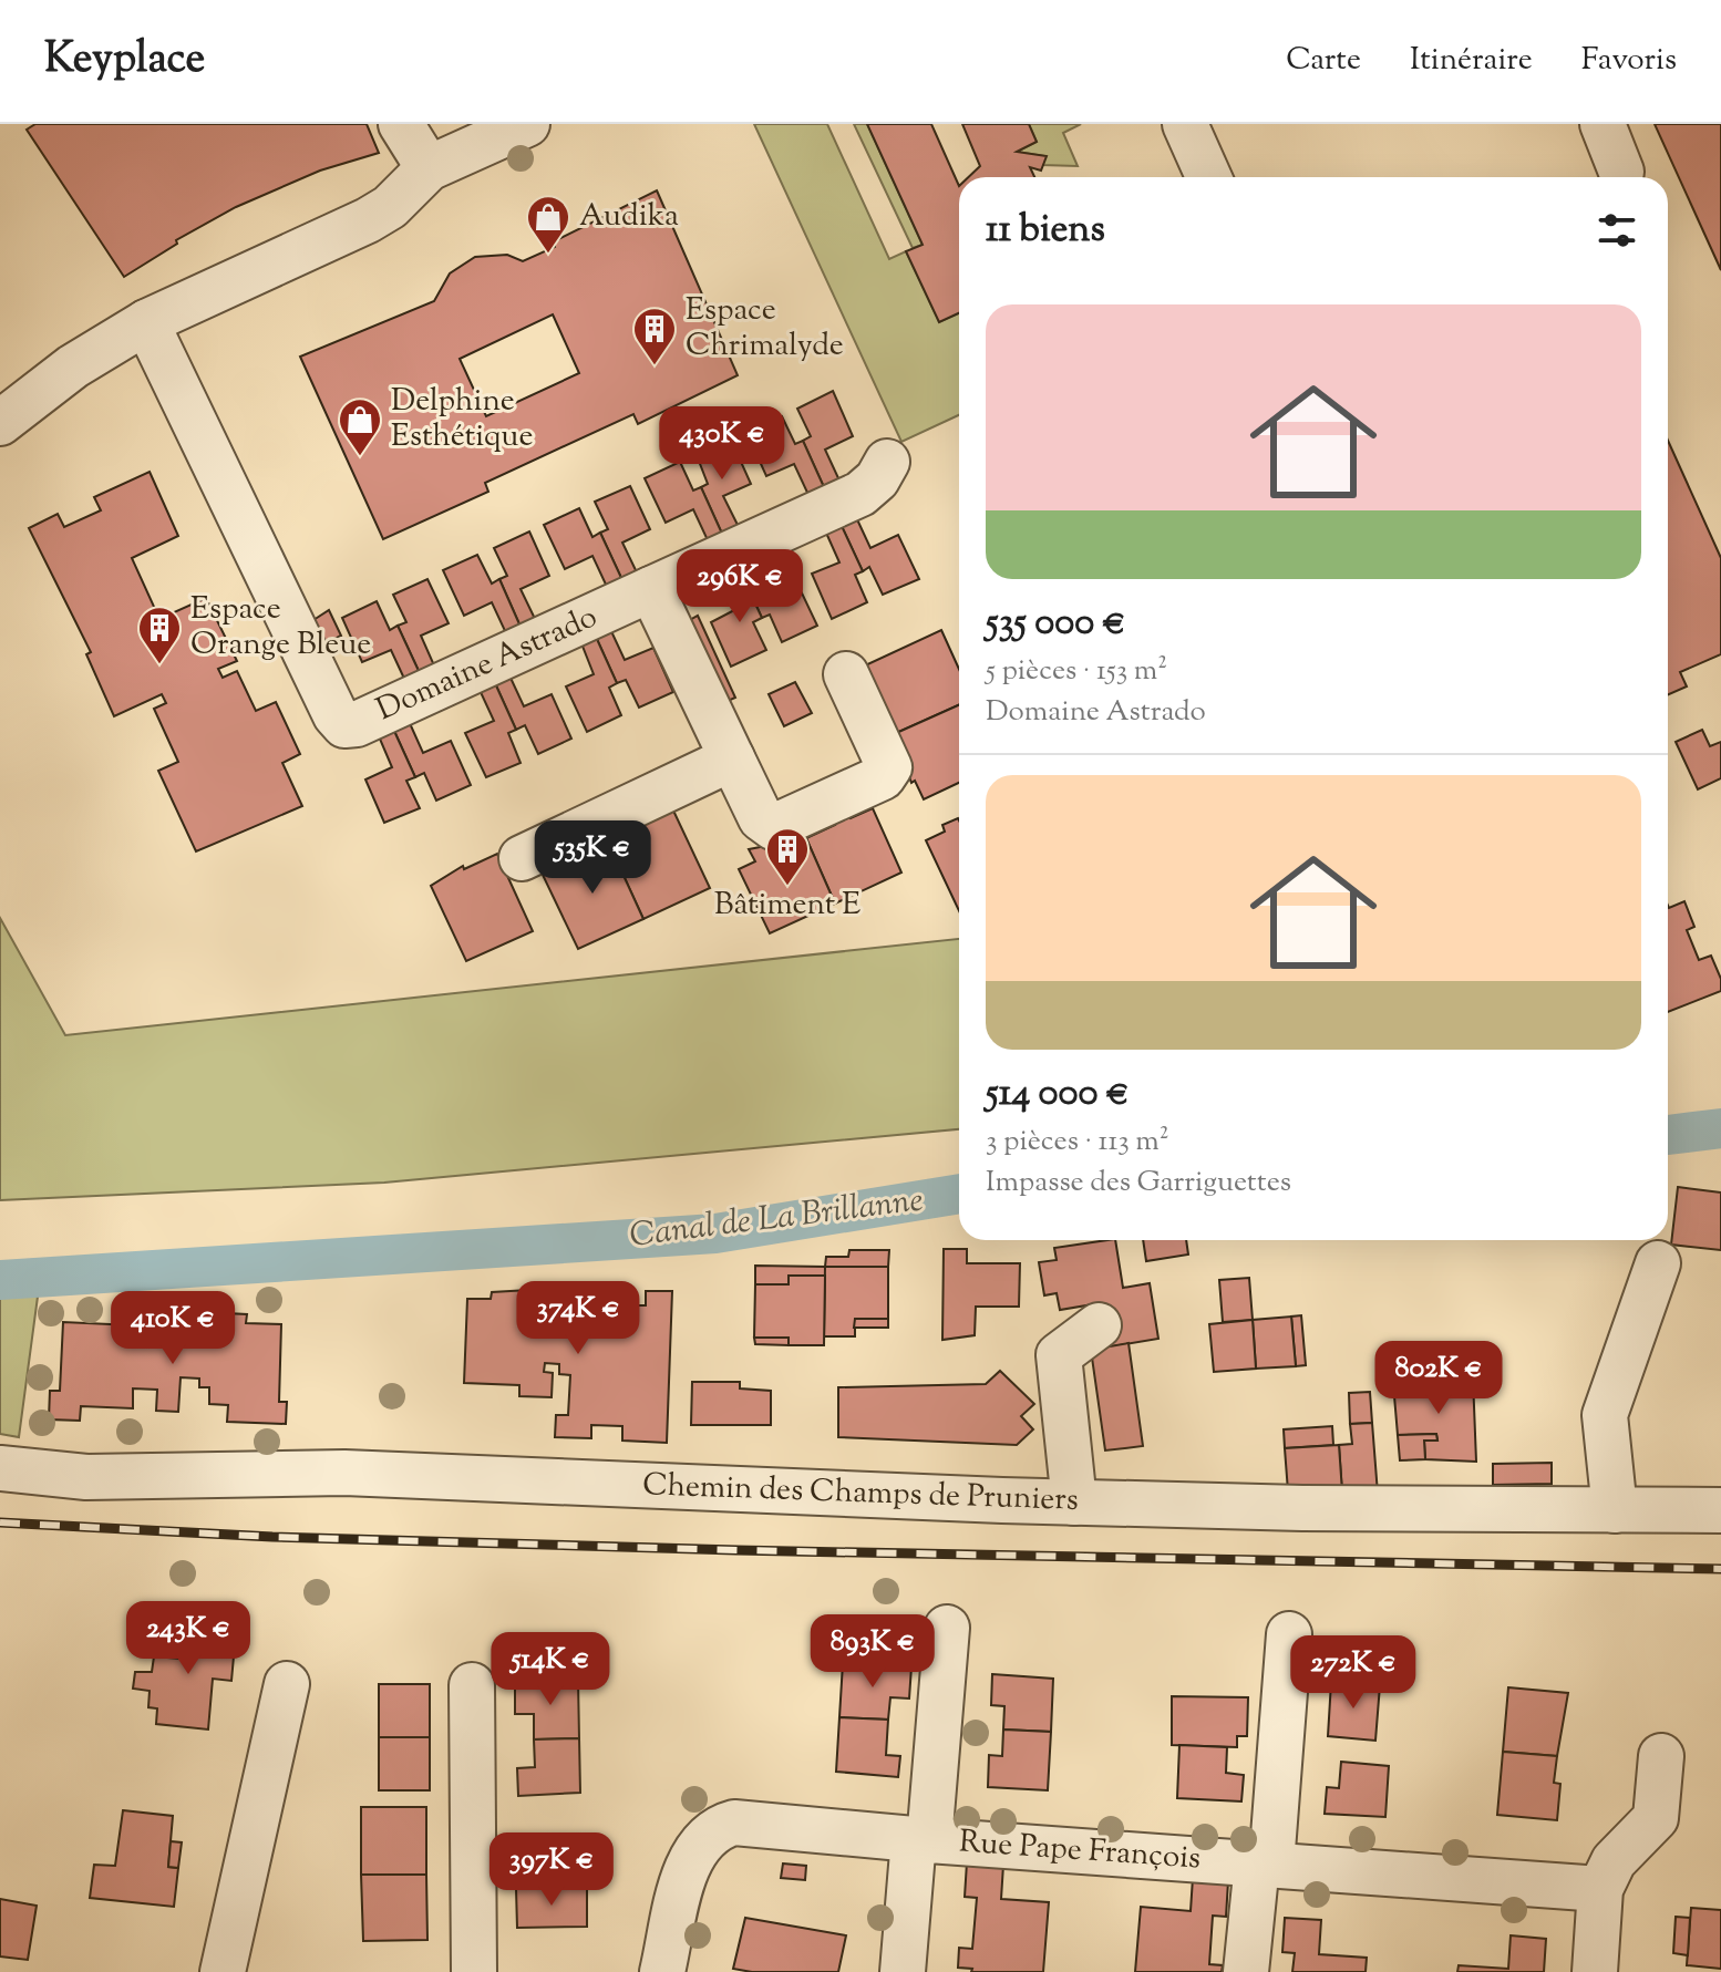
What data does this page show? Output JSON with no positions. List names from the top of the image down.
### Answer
{
  "streets": {
    "street": ["Domaine Astrado", "Chemin des Champs de Pruniers", "Rue Pape François"]
  },
  "water": ["Canal de La Brillanne"],
  "places": {
    "shop": ["Audika", "Delphine Esthétique"],
    "building": ["Espace Chrimalyde", "Espace Orange Bleue", "Bâtiment E"]
  },
  "page": {
    "header": "Keyplace",
    "nav": ["Carte", "Itinéraire", "Favoris"],
    "heading": "11 biens",
    "list": [
      {
        "name": "535 000 €",
        "note": "5 pièces · 153 m² · Domaine Astrado"
      },
      {
        "name": "514 000 €",
        "note": "3 pièces · 113 m² · Impasse des Garriguettes"
      }
    ],
    "price": [
      "430K €",
      "296K €",
      "535K €",
      "374K €",
      "410K €",
      "802K €",
      "243K €",
      "893K €",
      "514K €",
      "272K €",
      "397K €"
    ]
  }
}
